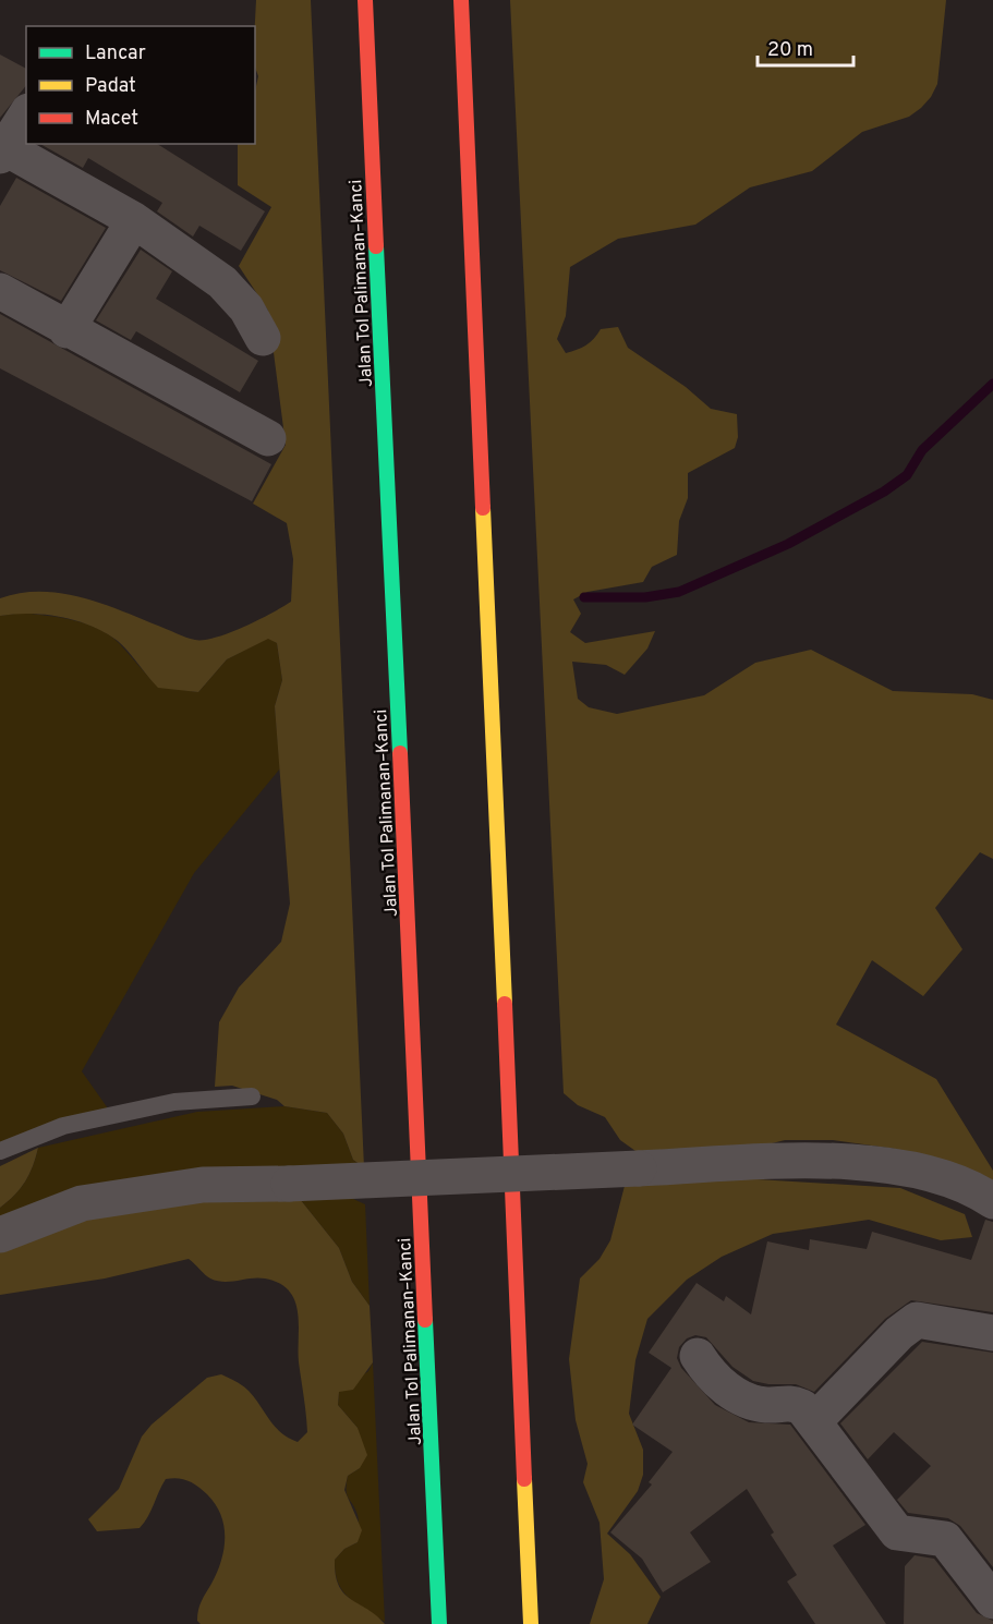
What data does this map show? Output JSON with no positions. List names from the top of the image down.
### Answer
{
  "streets": {
    "highway": ["Jalan Tol Palimanan–Kanci"]
  },
  "legend": ["Lancar", "Padat", "Macet"],
  "scale_bar": "20 m"
}
